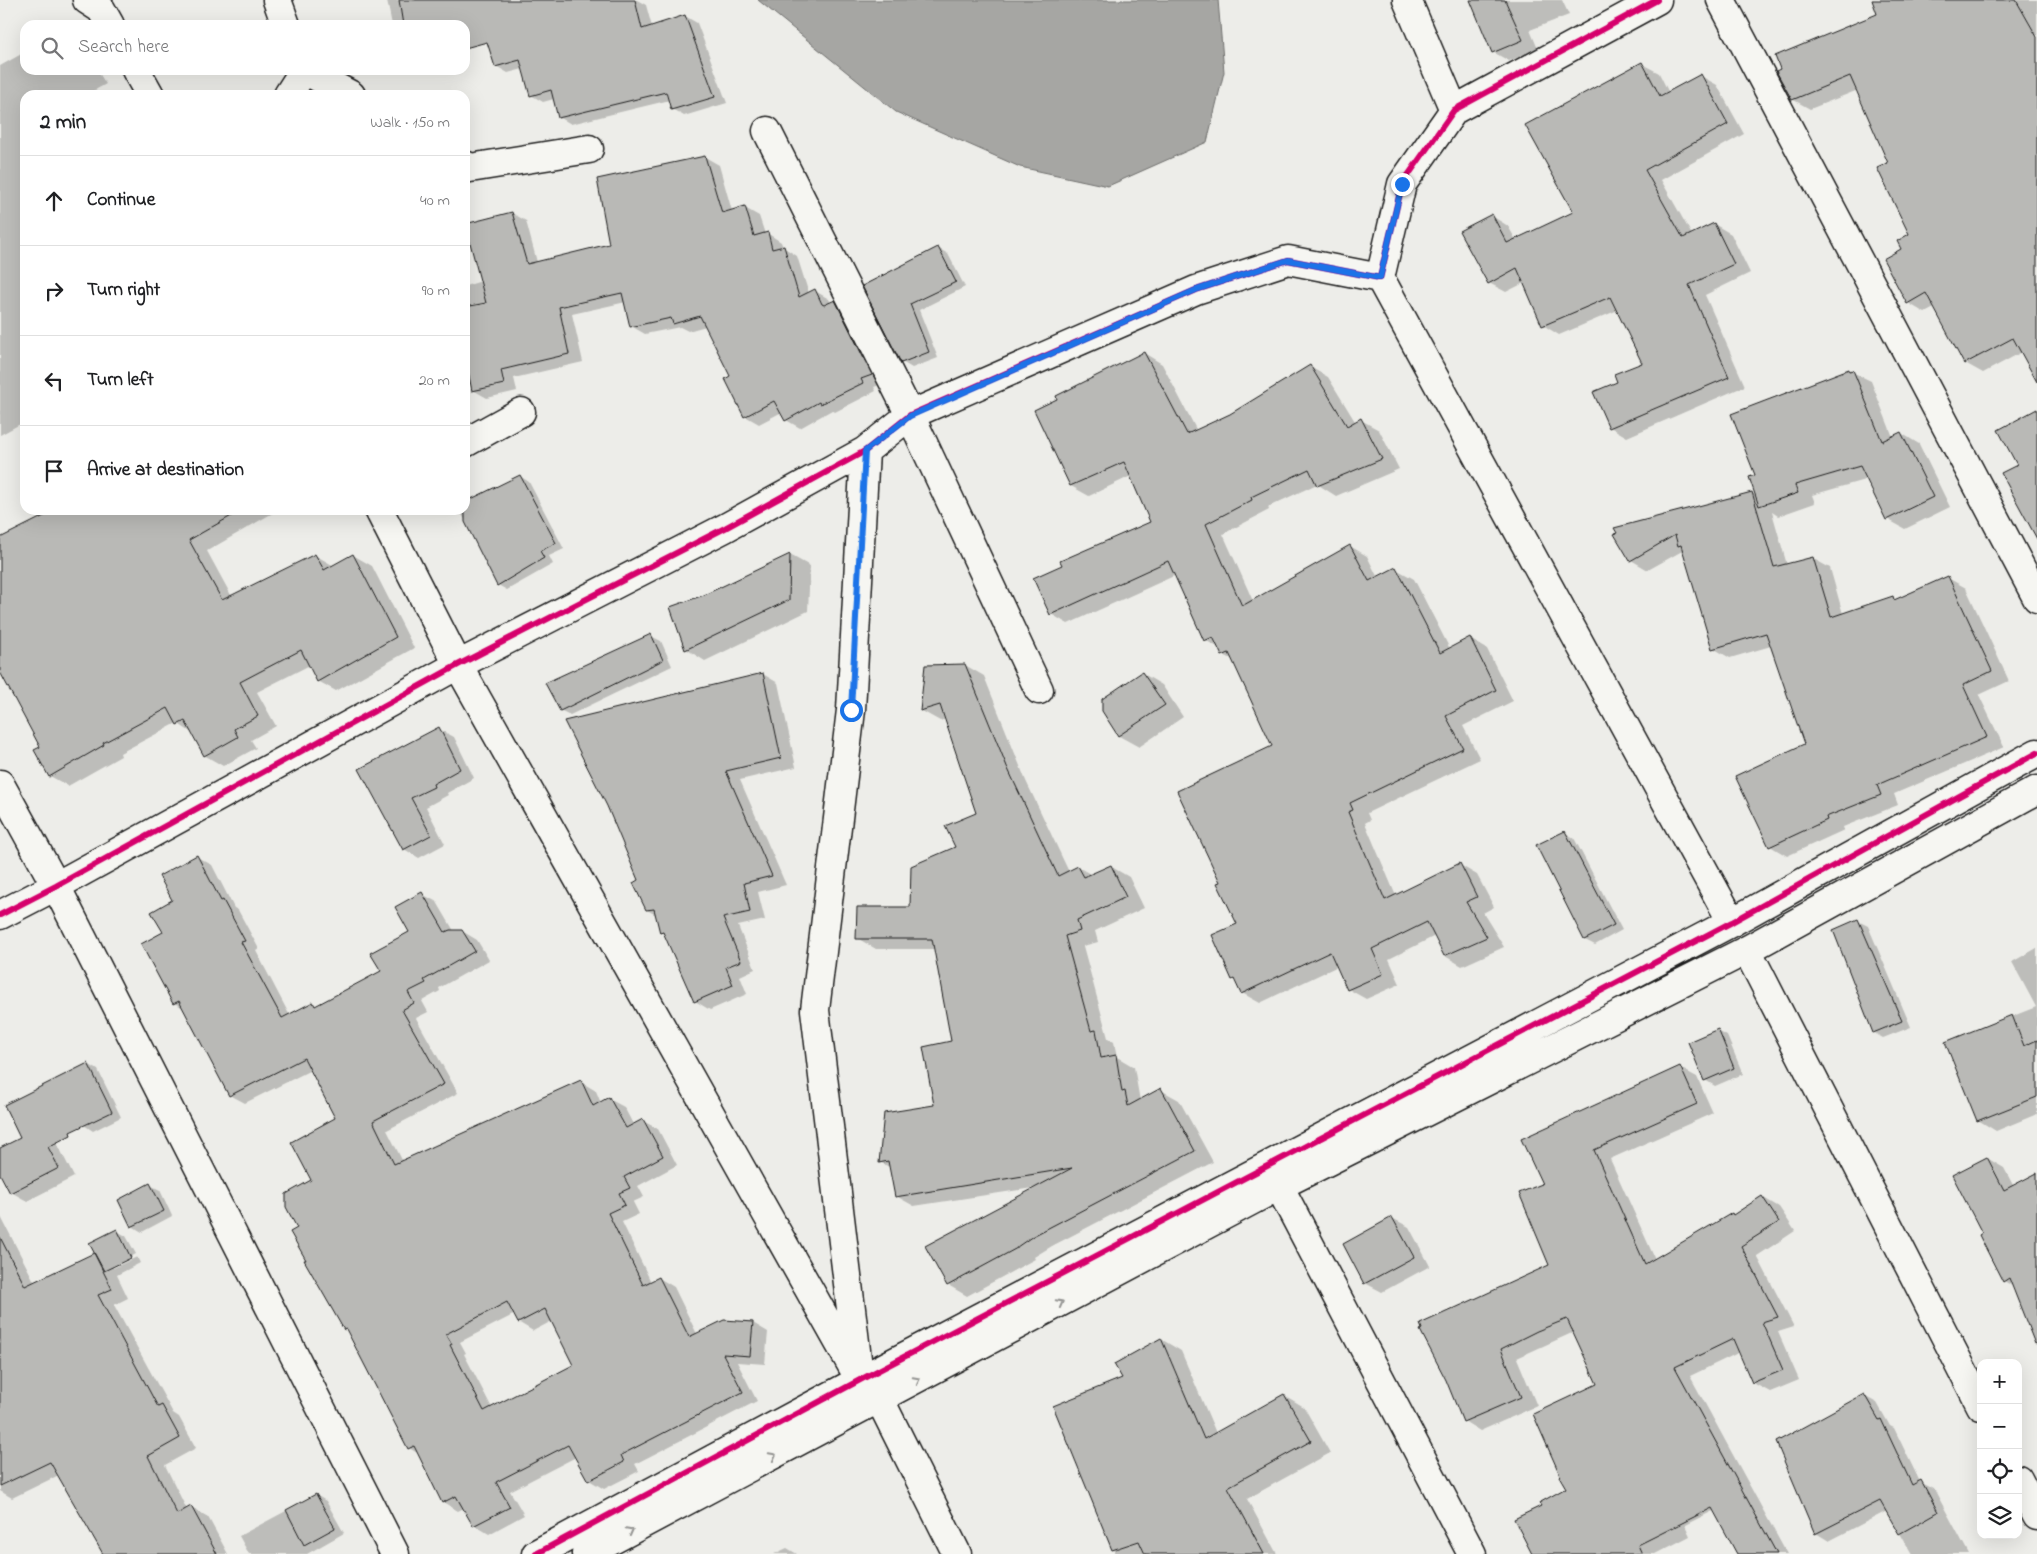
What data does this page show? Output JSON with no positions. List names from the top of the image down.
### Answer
{
  "page": {
    "search": "Search here",
    "heading": ["2 min", "Walk · 150 m"],
    "list": [
      ["Continue", "40 m"],
      ["Turn right", "90 m"],
      ["Turn left", "20 m"],
      "Arrive at destination"
    ],
    "map_buttons": ["+", "−"]
  }
}
